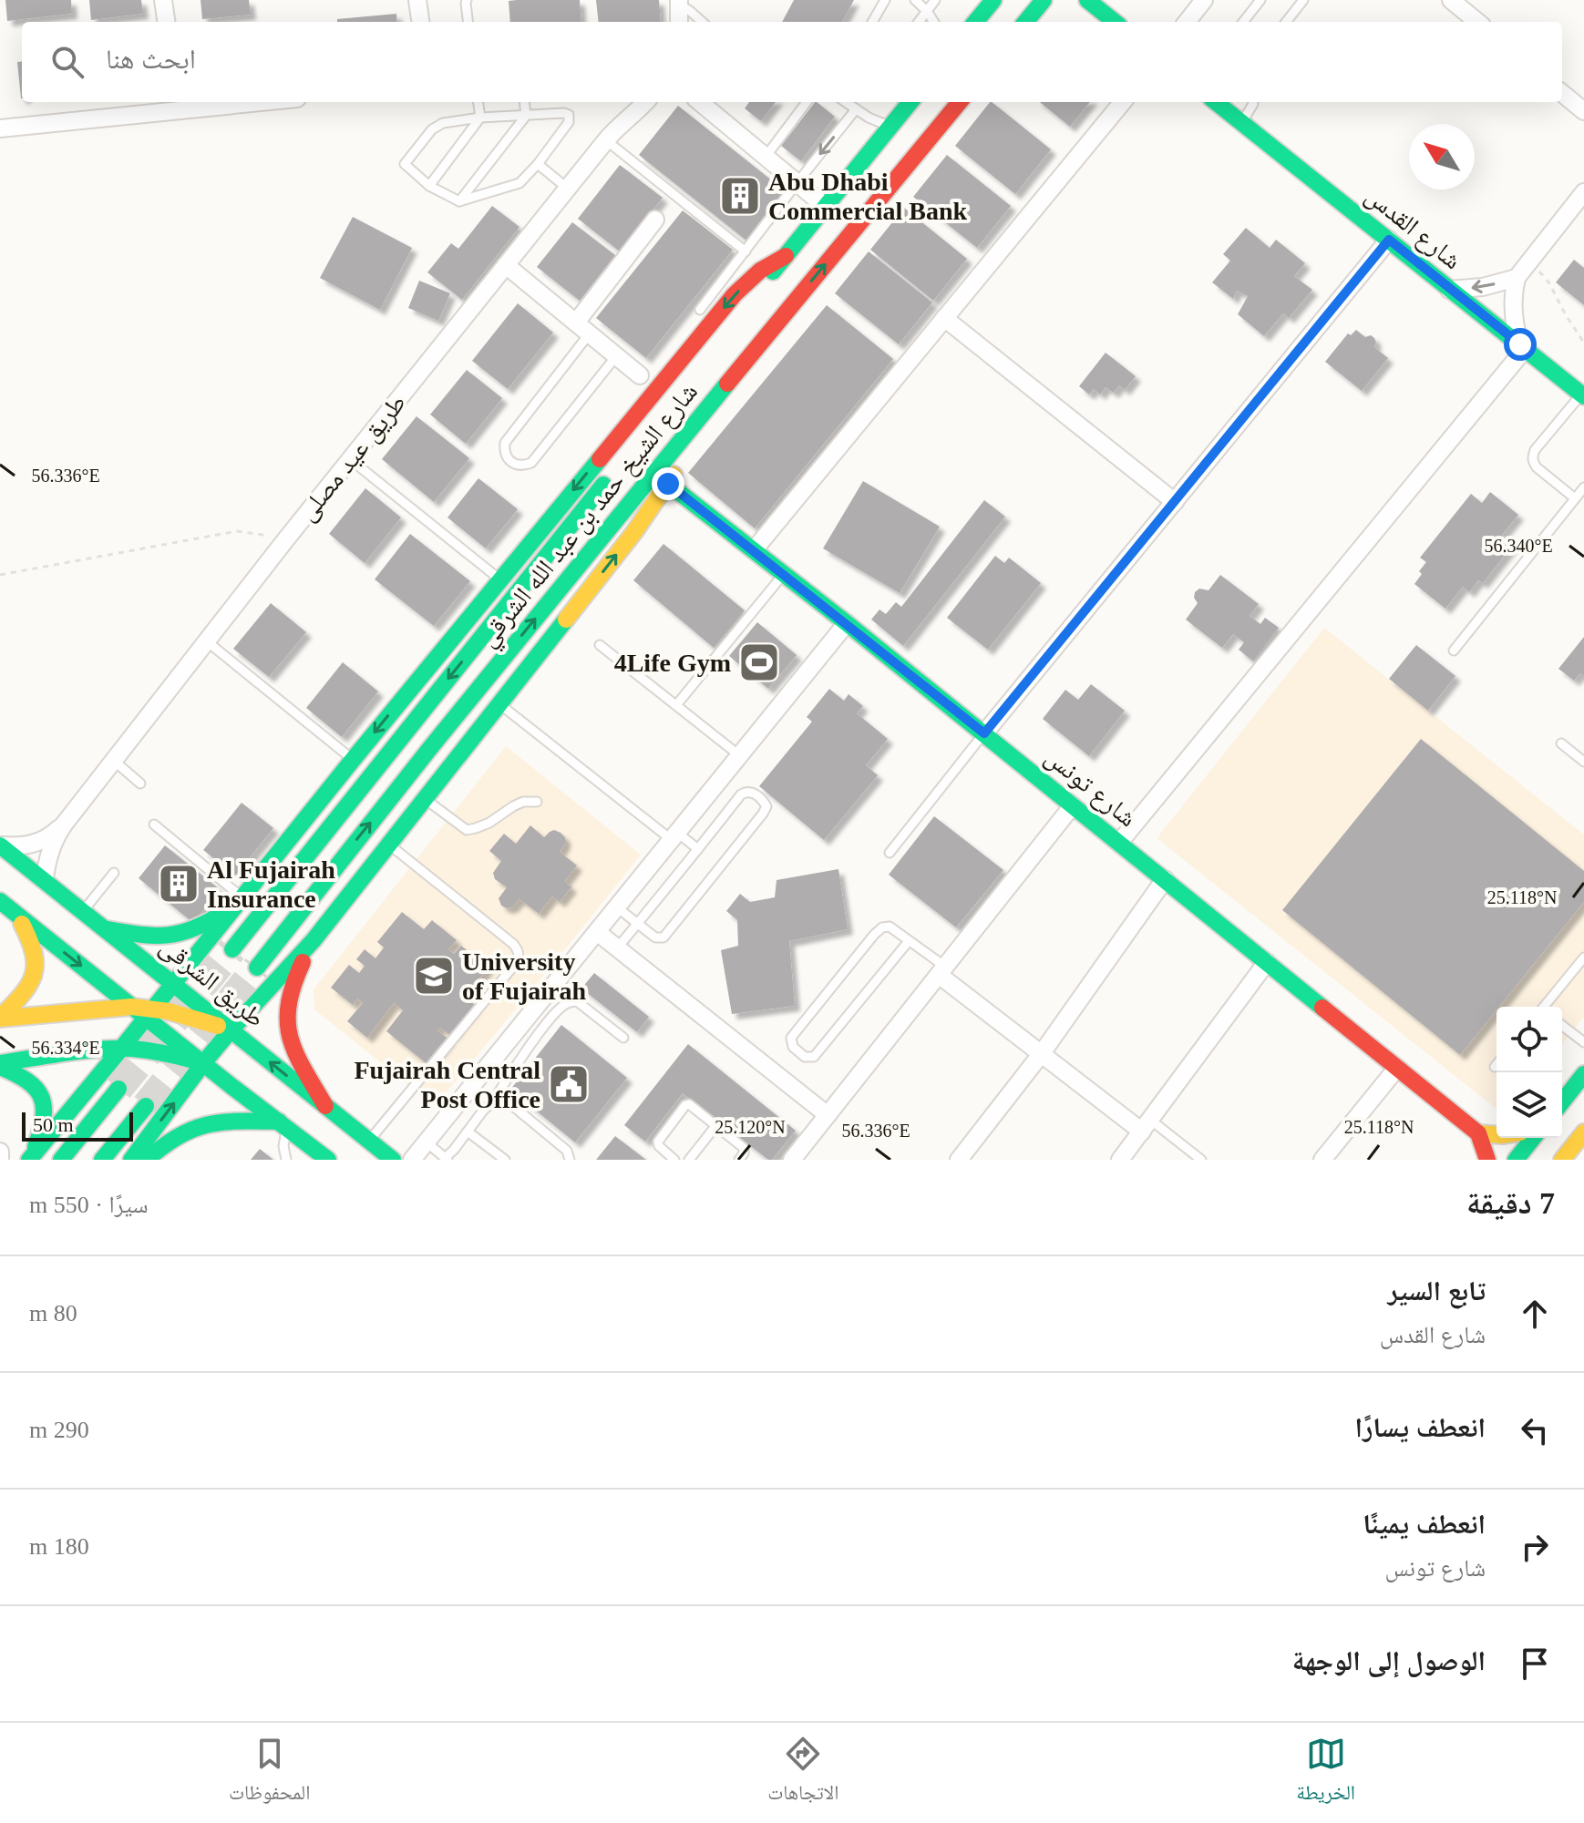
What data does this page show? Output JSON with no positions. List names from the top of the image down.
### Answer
{
  "streets": {
    "main road": [
      "شارع القدس",
      "شارع الشيخ حمد بن عبد الله الشرقي",
      "شارع تونس",
      "طريق الشرقى"
    ],
    "street": ["طريق عيد مصلى"]
  },
  "crossings": [
    ["طريق عيد مصلى", "طريق الشرقى"]
  ],
  "places": {
    "building": ["Abu Dhabi Commercial Bank", "Al Fujairah Insurance"],
    "sports": ["4Life Gym"],
    "school or university": ["University of Fujairah"],
    "public building": ["Fujairah Central Post Office"]
  },
  "scale_bar": "50 m",
  "north": "top left",
  "page": {
    "search": "ابحث هنا",
    "scale": "50 m",
    "heading": ["7 دقيقة", "سيرًا · 550 m"],
    "list": [
      ["تابع السير", "شارع القدس", "80 m"],
      ["انعطف يسارًا", "290 m"],
      ["انعطف يمينًا", "شارع تونس", "180 m"],
      "الوصول إلى الوجهة"
    ],
    "nav": ["الخريطة", "الاتجاهات", "المحفوظات"]
  },
  "coordinates": [
    "56.336°E",
    "56.340°E",
    "25.118°N",
    "56.334°E",
    "25.120°N"
  ]
}
